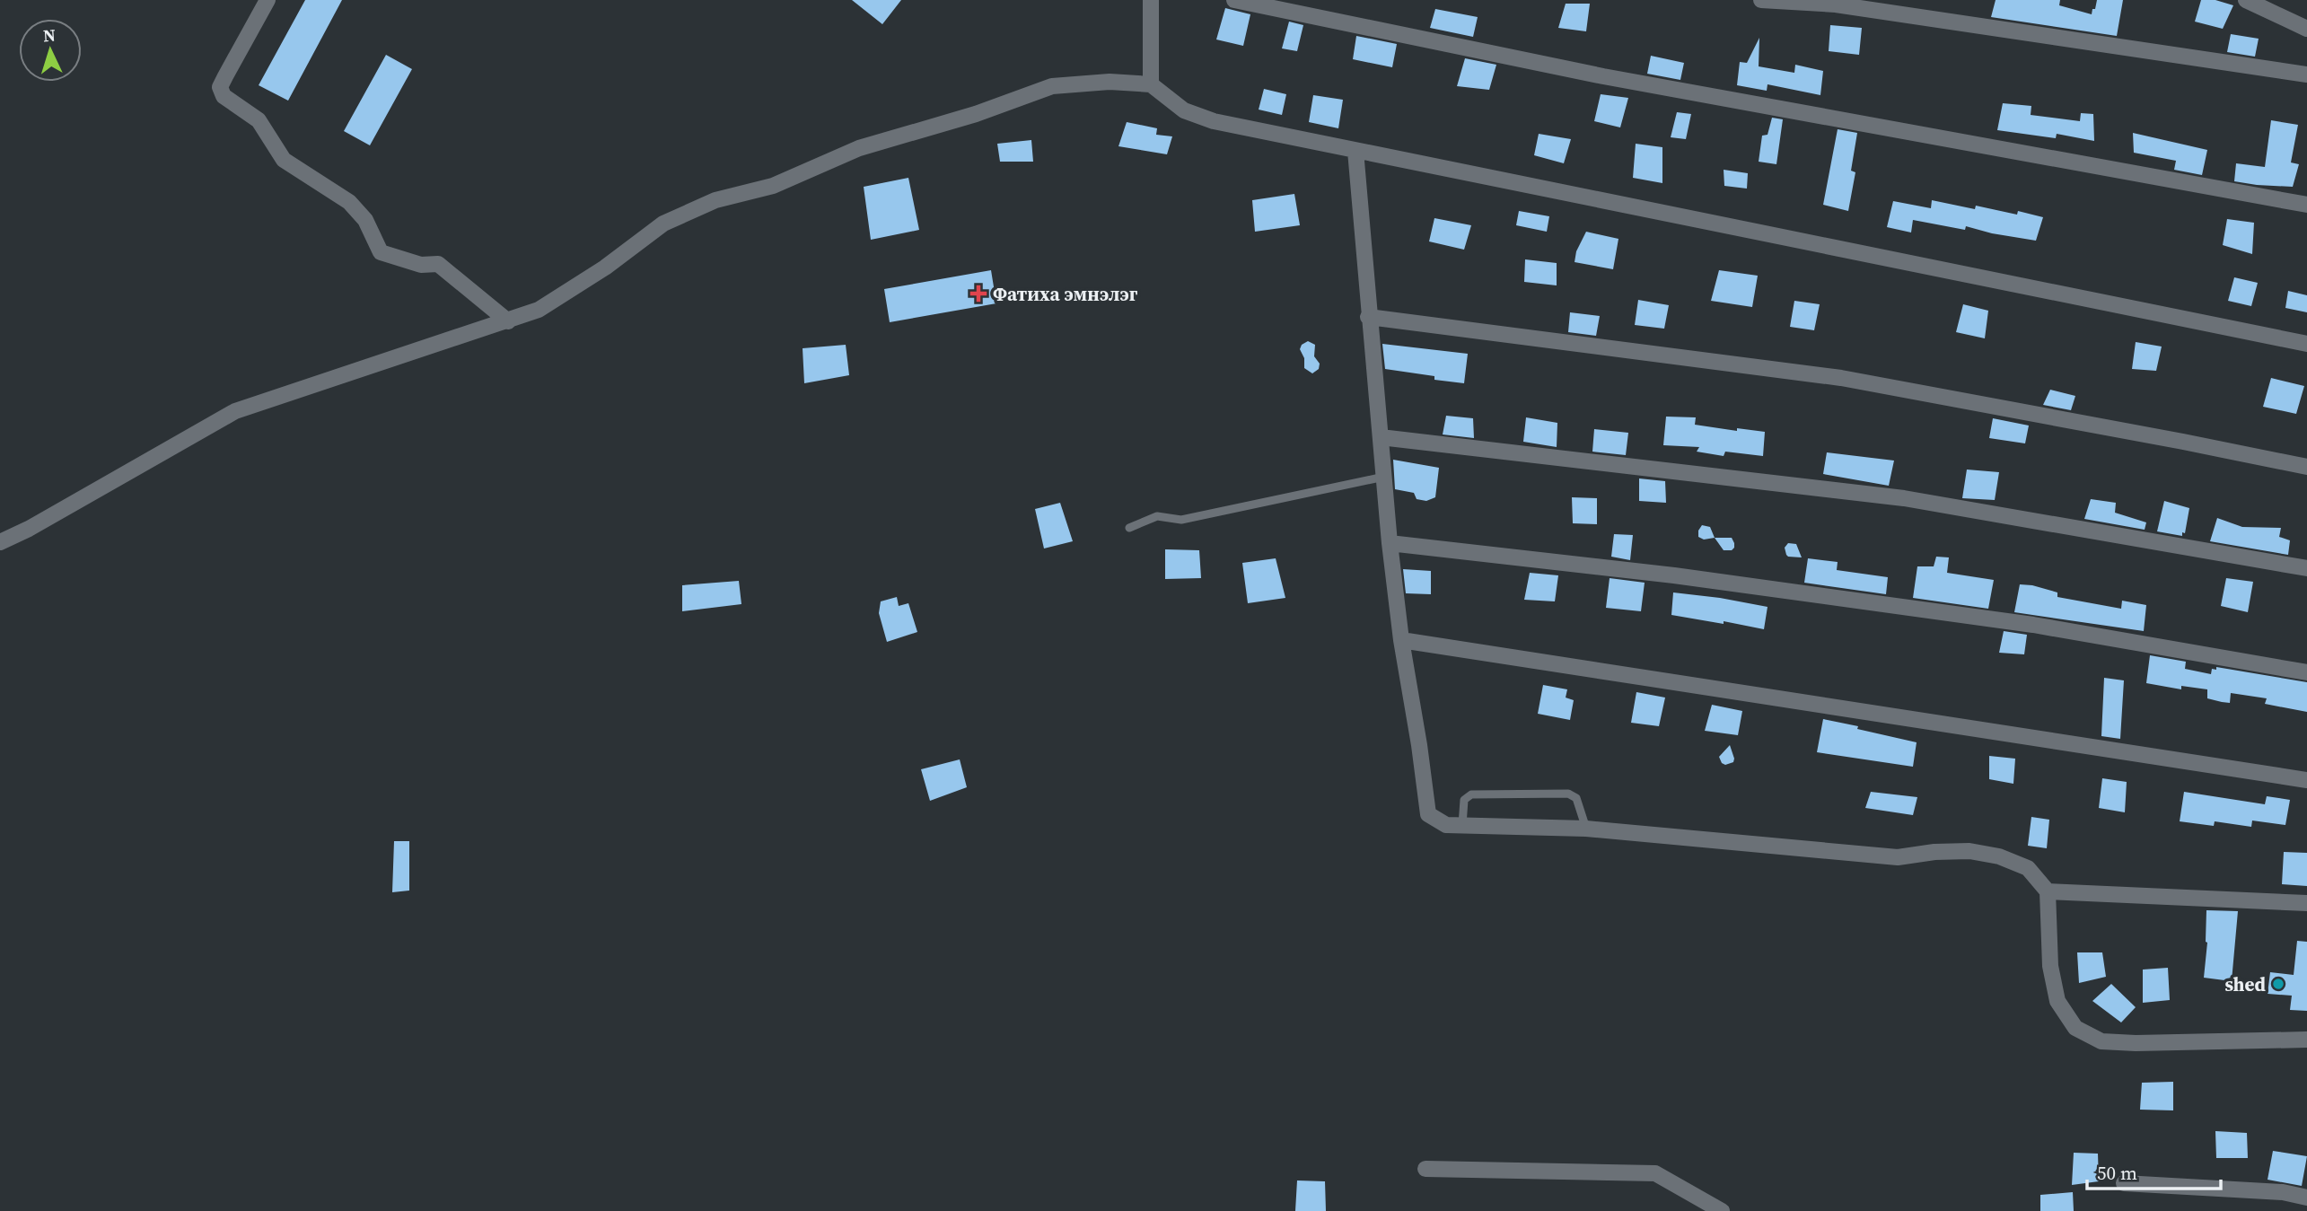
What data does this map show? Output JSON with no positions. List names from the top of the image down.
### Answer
{
  "places": {
    "health": ["Фатиха эмнэлэг"],
    "other": ["shed"]
  },
  "scale_bar": "50 m",
  "north": "top"
}
